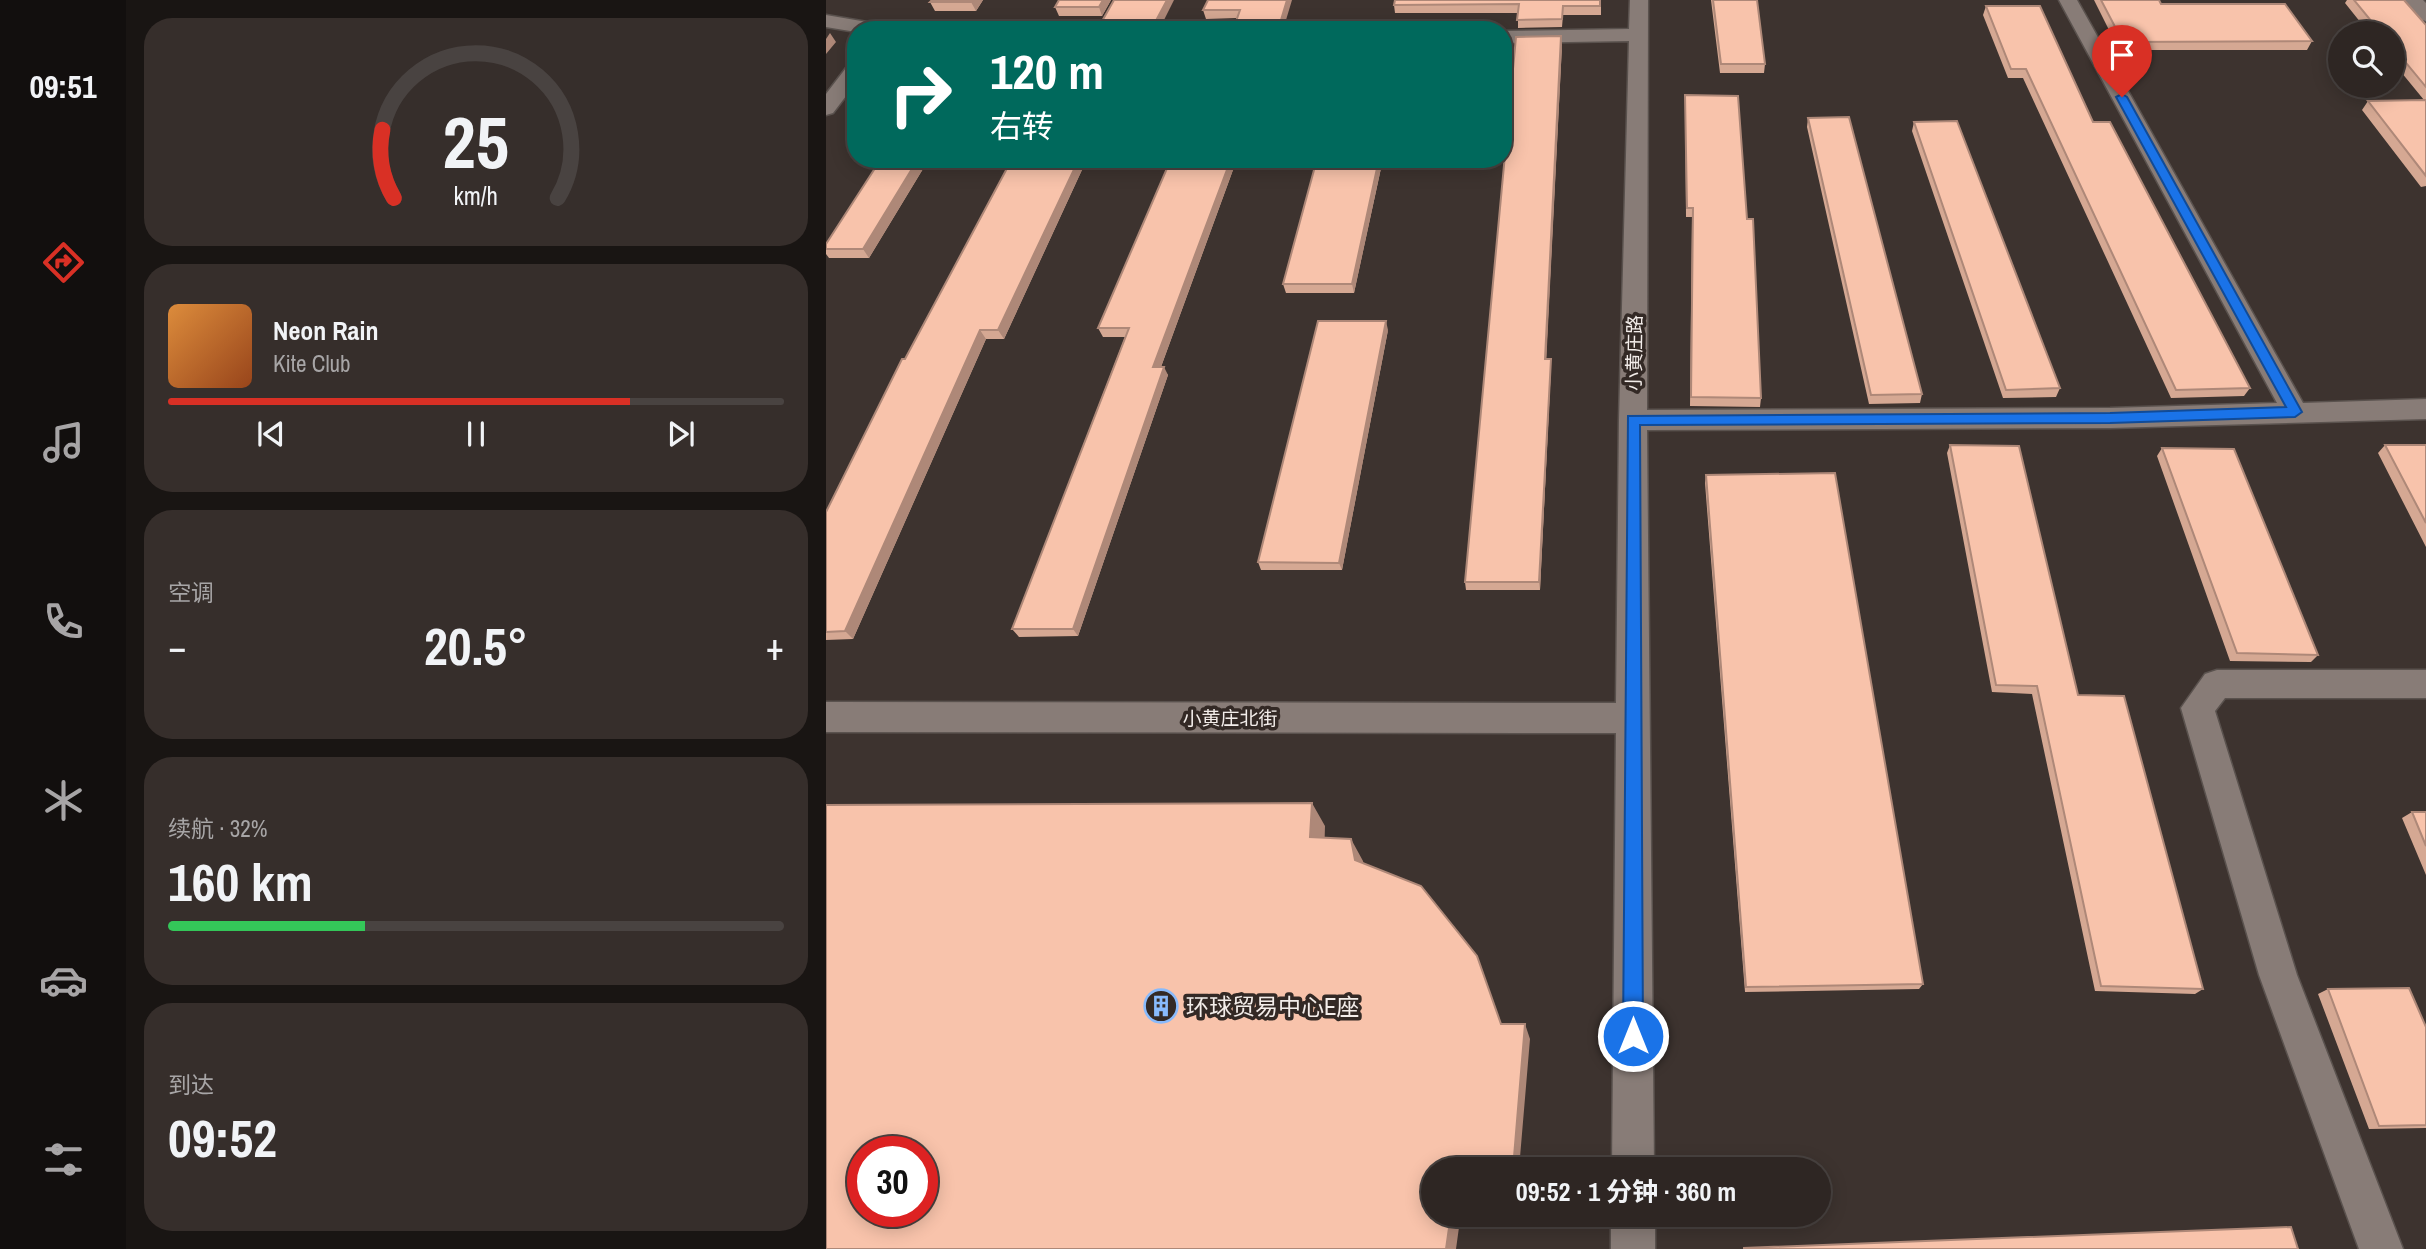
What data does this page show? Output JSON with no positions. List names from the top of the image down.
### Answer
{
  "streets": {
    "street": ["小黄庄路", "小黄庄北街"]
  },
  "crossings": [
    ["小黄庄路", "小黄庄北街"]
  ],
  "places": {
    "building": ["环球贸易中心E座"]
  },
  "page": {
    "tabs": "09:51",
    "turn": ["120 m", "右转"],
    "song": ["Neon Rain", "Kite Club"],
    "tile": [
      "空调",
      ["续航 · 32%", "160 km"],
      ["到达", "09:52"]
    ],
    "heat": ["−", "20.5°", "+"],
    "limit": "30",
    "trip": "09:52 · 1 分钟 · 360 m",
    "gauge": ["25", "km/h"]
  }
}
